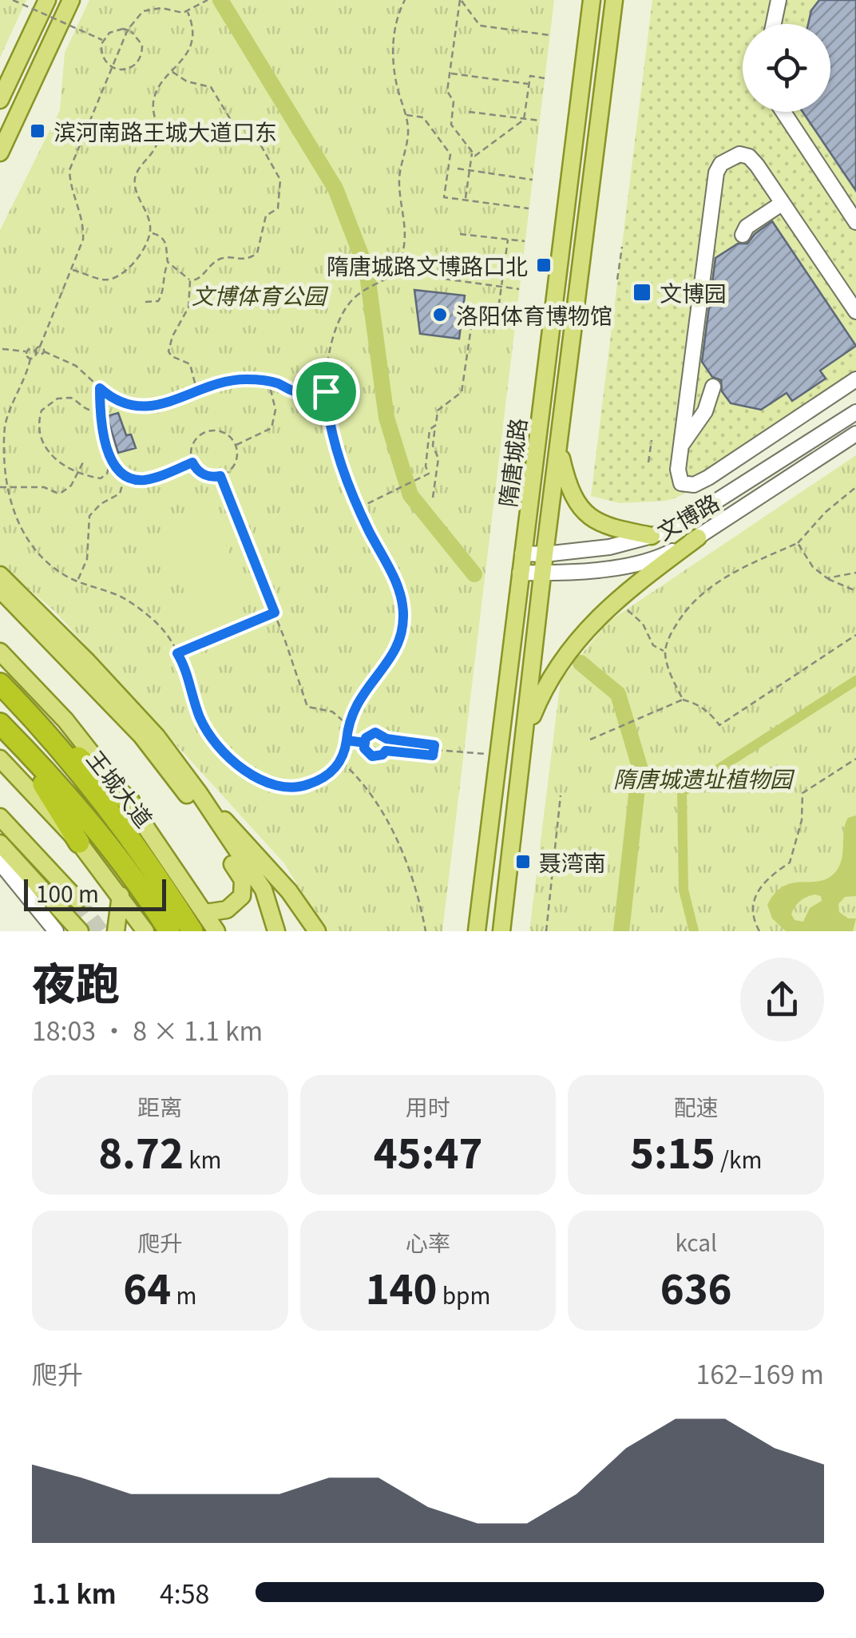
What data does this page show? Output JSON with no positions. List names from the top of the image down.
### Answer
{
  "streets": {
    "highway": ["王城大道"],
    "main road": ["隋唐城路"],
    "street": ["文博路"]
  },
  "crossings": [
    ["隋唐城路", "文博路"]
  ],
  "parks": ["文博体育公园", "隋唐城遗址植物园"],
  "places": {
    "transit": [
      "滨河南路王城大道口东",
      "隋唐城路文博路口北",
      "文博园",
      "聂湾南"
    ],
    "other": ["洛阳体育博物馆"]
  },
  "scale_bar": "100 m",
  "page": {
    "scale": "100 m",
    "heading": ["夜跑", "18:03 · 8 × 1.1 km"],
    "stats": [
      ["距离", "8.72 km"],
      ["用时", "45:47"],
      ["配速", "5:15 /km"],
      ["爬升", "64 m"],
      ["心率", "140 bpm"],
      ["kcal", "636"]
    ],
    "chart": ["爬升", "162–169 m"],
    "list": [
      {
        "name": "1.1 km",
        "note": "4:58"
      }
    ]
  }
}
